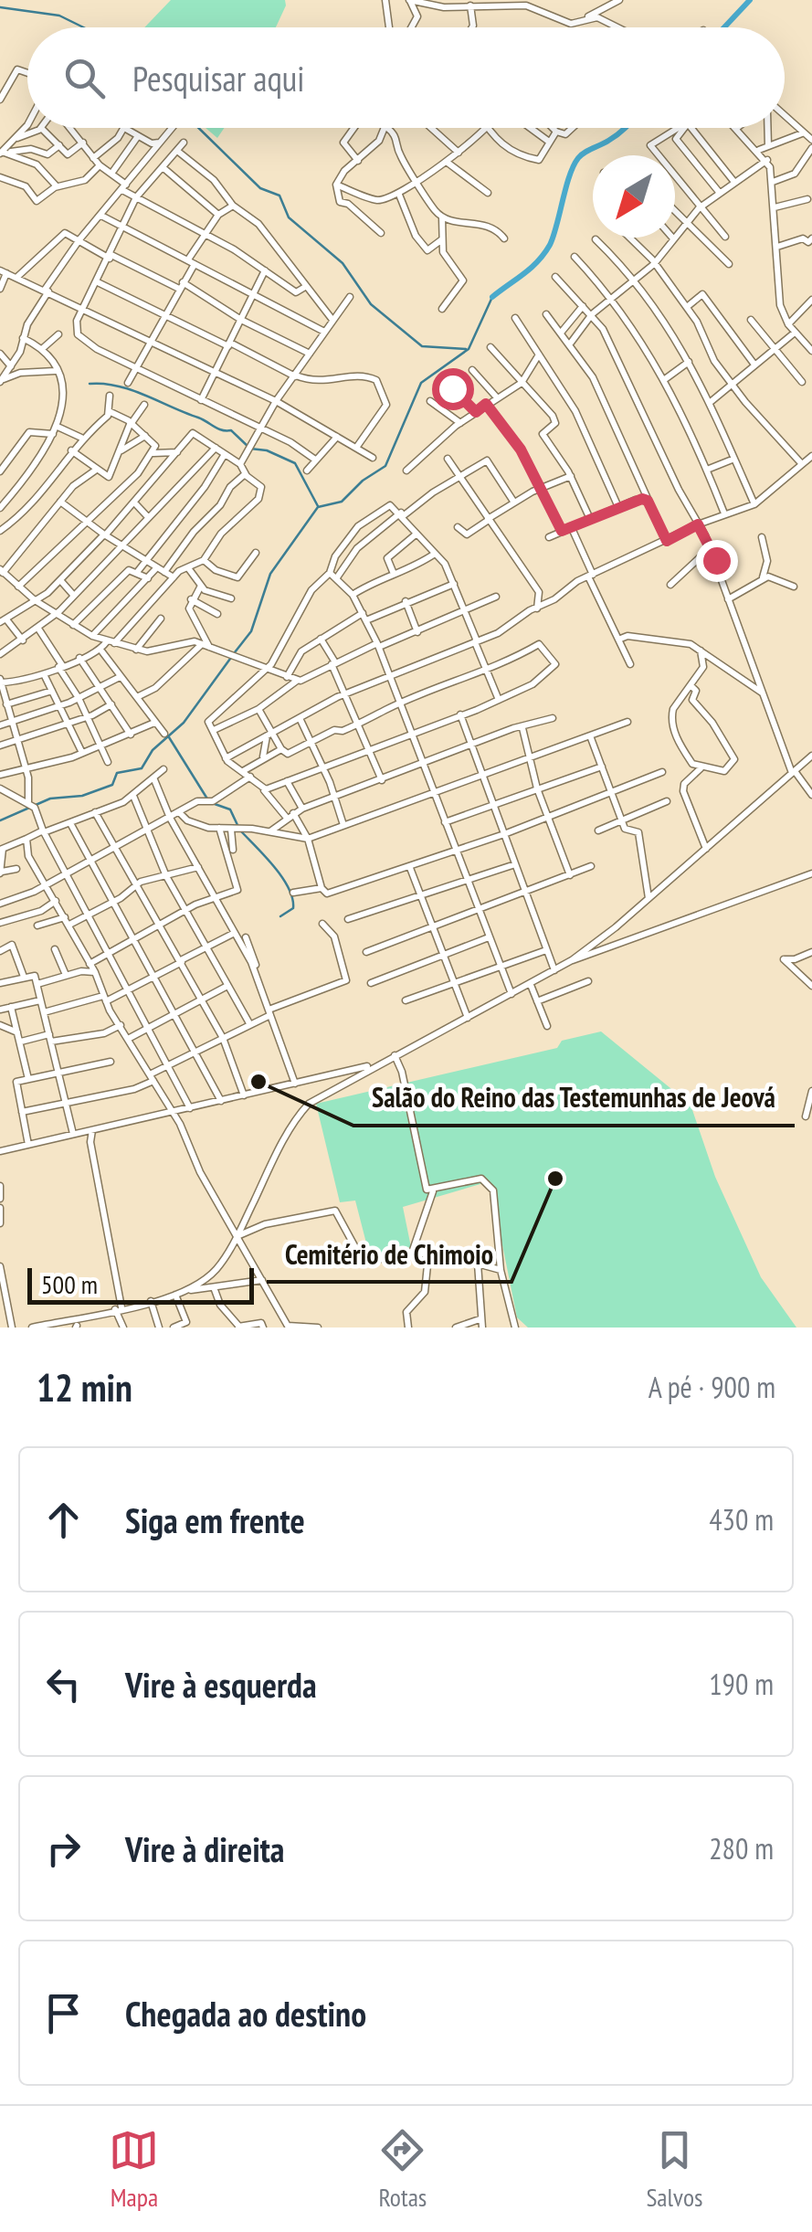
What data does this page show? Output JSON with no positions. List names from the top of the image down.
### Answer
{
  "places": ["Salão do Reino das Testemunhas de Jeová", "Cemitério de Chimoio"],
  "scale_bar": "500 m",
  "north": "bottom left",
  "page": {
    "search": "Pesquisar aqui",
    "scale": "500 m",
    "heading": ["12 min", "A pé · 900 m"],
    "list": [
      ["Siga em frente", "430 m"],
      ["Vire à esquerda", "190 m"],
      ["Vire à direita", "280 m"],
      "Chegada ao destino"
    ],
    "nav": ["Mapa", "Rotas", "Salvos"]
  }
}
